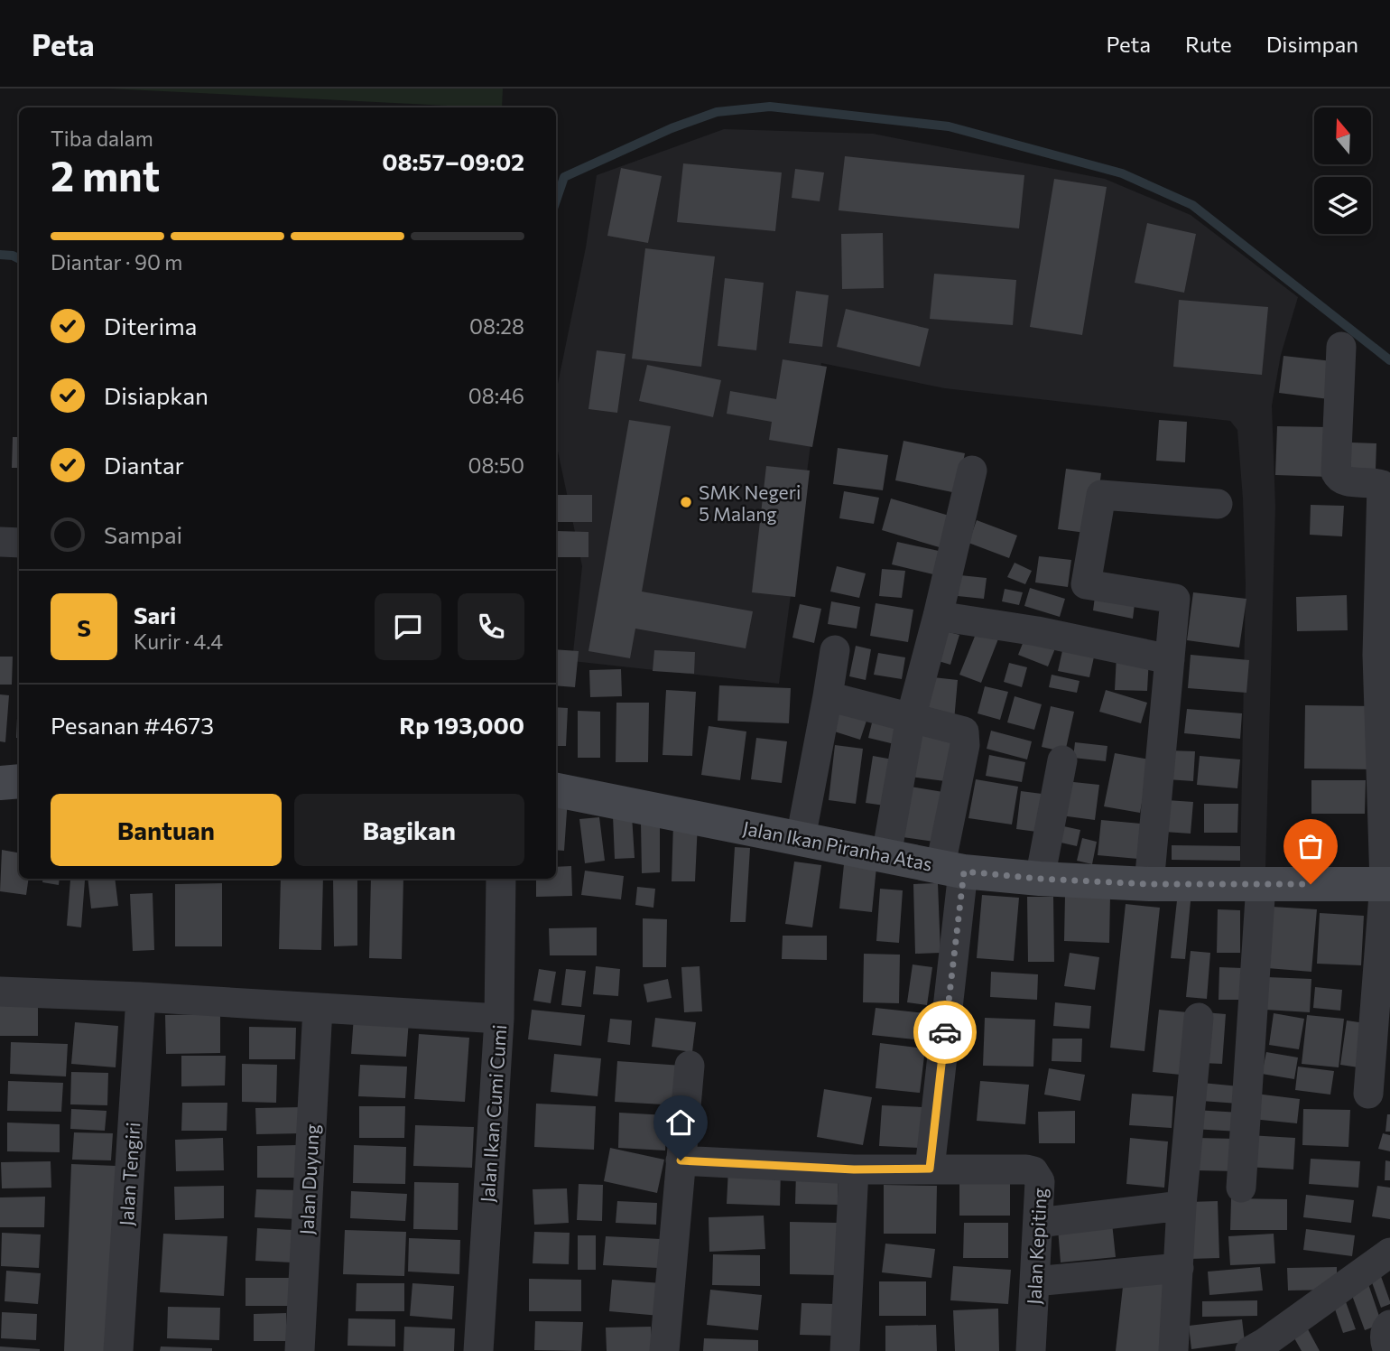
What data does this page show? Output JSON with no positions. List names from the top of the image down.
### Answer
{
  "streets": {
    "street": [
      "Jalan Ikan Piranha Atas",
      "Jalan Ikan Cumi Cumi",
      "Jalan Tengiri",
      "Jalan Duyung",
      "Jalan Kepiting"
    ]
  },
  "places": ["SMK Negeri 5 Malang"],
  "north": "top",
  "page": {
    "header": "Peta",
    "nav": ["Peta", "Rute", "Disimpan"],
    "heading": ["2 mnt", "Tiba dalam", "08:57–09:02"],
    "panel": [
      "Sari",
      "Kurir · 4.4",
      "Pesanan #4673",
      "Rp 193,000"
    ],
    "bar": "Diantar · 90 m",
    "list": [
      ["Diterima", "08:28"],
      ["Disiapkan", "08:46"],
      ["Diantar", "08:50"],
      "Sampai"
    ],
    "round": "S",
    "buttons": ["Bantuan", "Bagikan"]
  }
}
